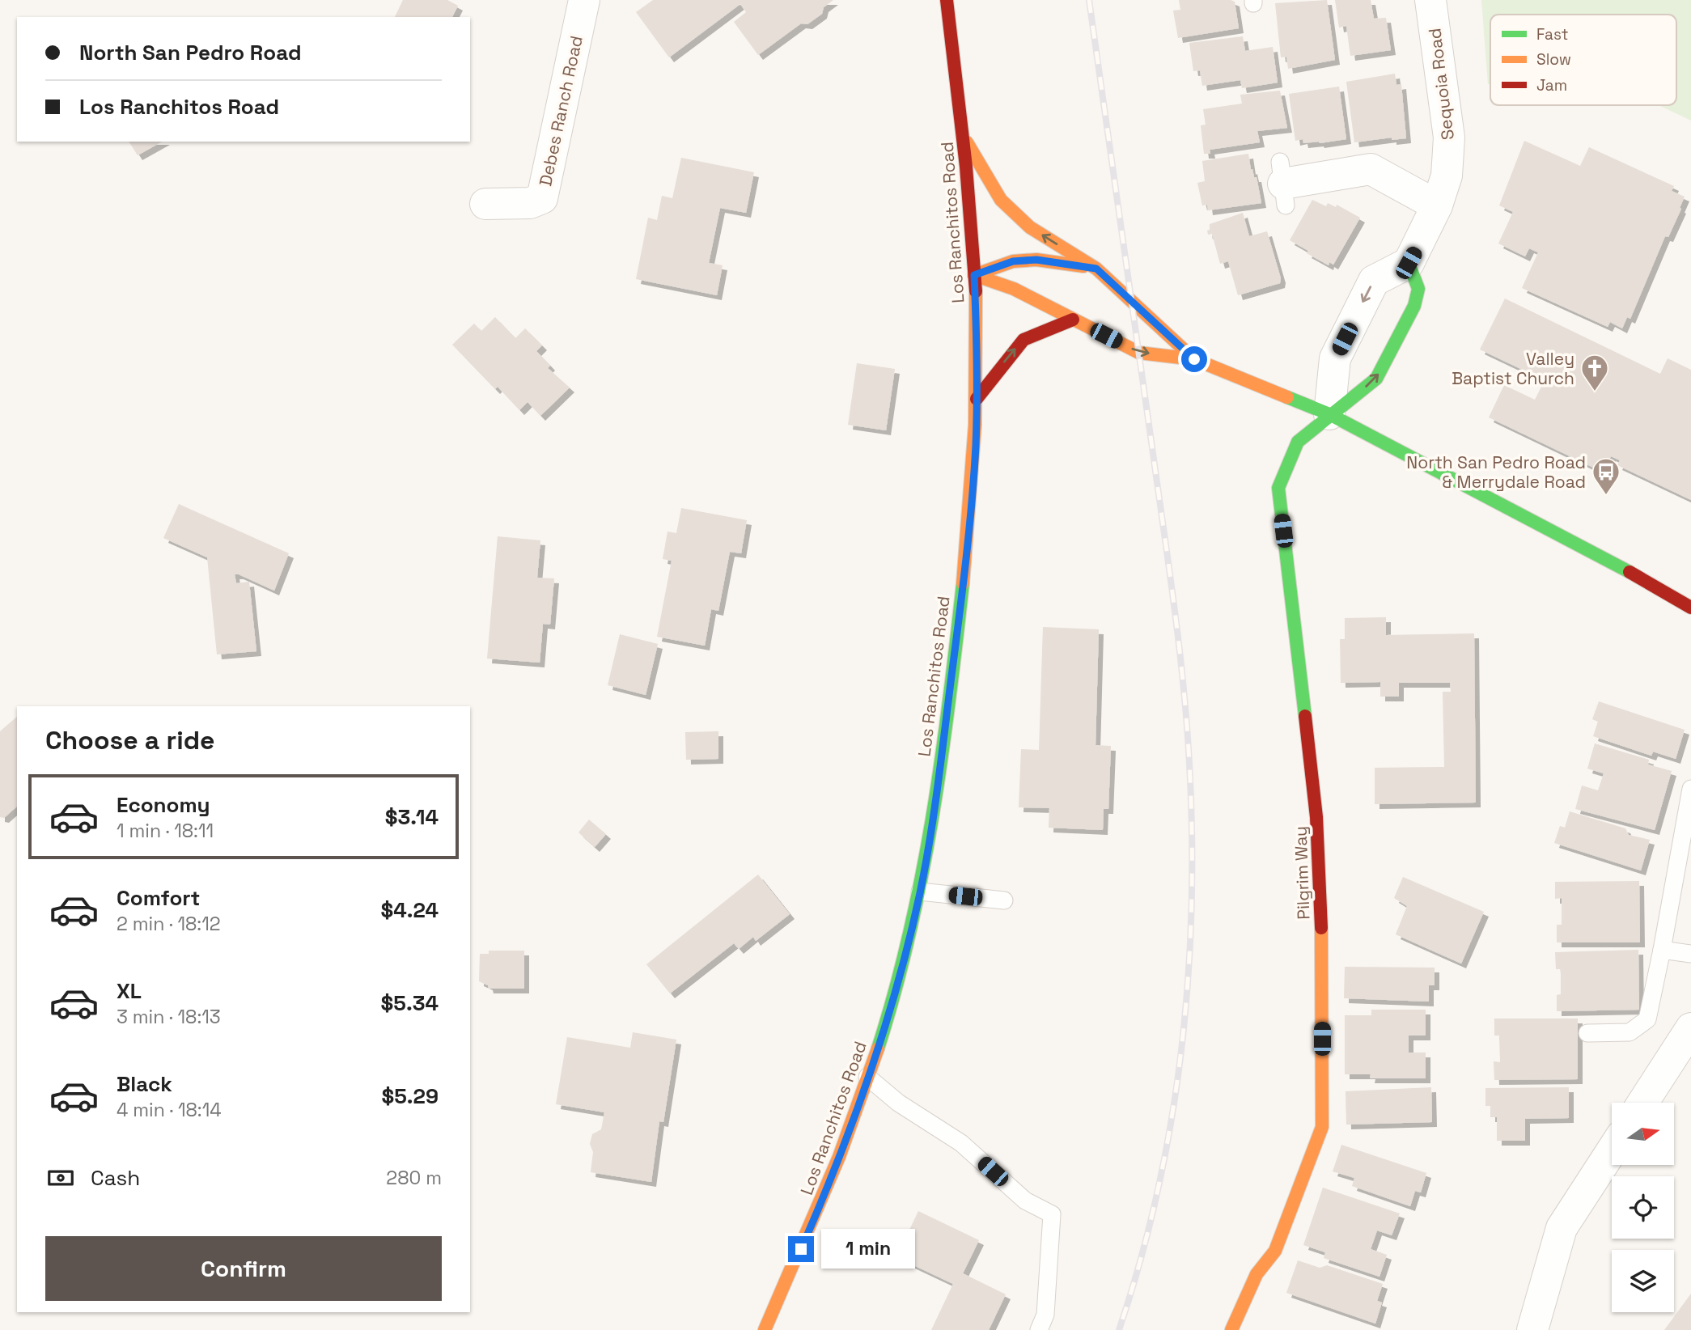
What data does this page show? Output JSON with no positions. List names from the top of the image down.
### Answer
{
  "streets": {
    "main road": ["Los Ranchitos Road", "Pilgrim Way"],
    "street": ["Sequoia Road", "Debes Ranch Road"]
  },
  "places": {
    "church": ["Valley Baptist Church"],
    "bus stop": ["North San Pedro Road & Merrydale Road"]
  },
  "legend": ["Fast", "Slow", "Jam"],
  "north": "right",
  "page": {
    "banner": ["North San Pedro Road", "Los Ranchitos Road"],
    "heading": "Choose a ride",
    "list": [
      {
        "name": "Economy",
        "note": "1 min · 18:11",
        "value": "$3.14"
      },
      {
        "name": "Comfort",
        "note": "2 min · 18:12",
        "value": "$4.24"
      },
      {
        "name": "XL",
        "note": "3 min · 18:13",
        "value": "$5.34"
      },
      {
        "name": "Black",
        "note": "4 min · 18:14",
        "value": "$5.29"
      }
    ],
    "pay": ["Cash", "280 m"],
    "buttons": "Confirm",
    "bubble": "1 min"
  }
}
